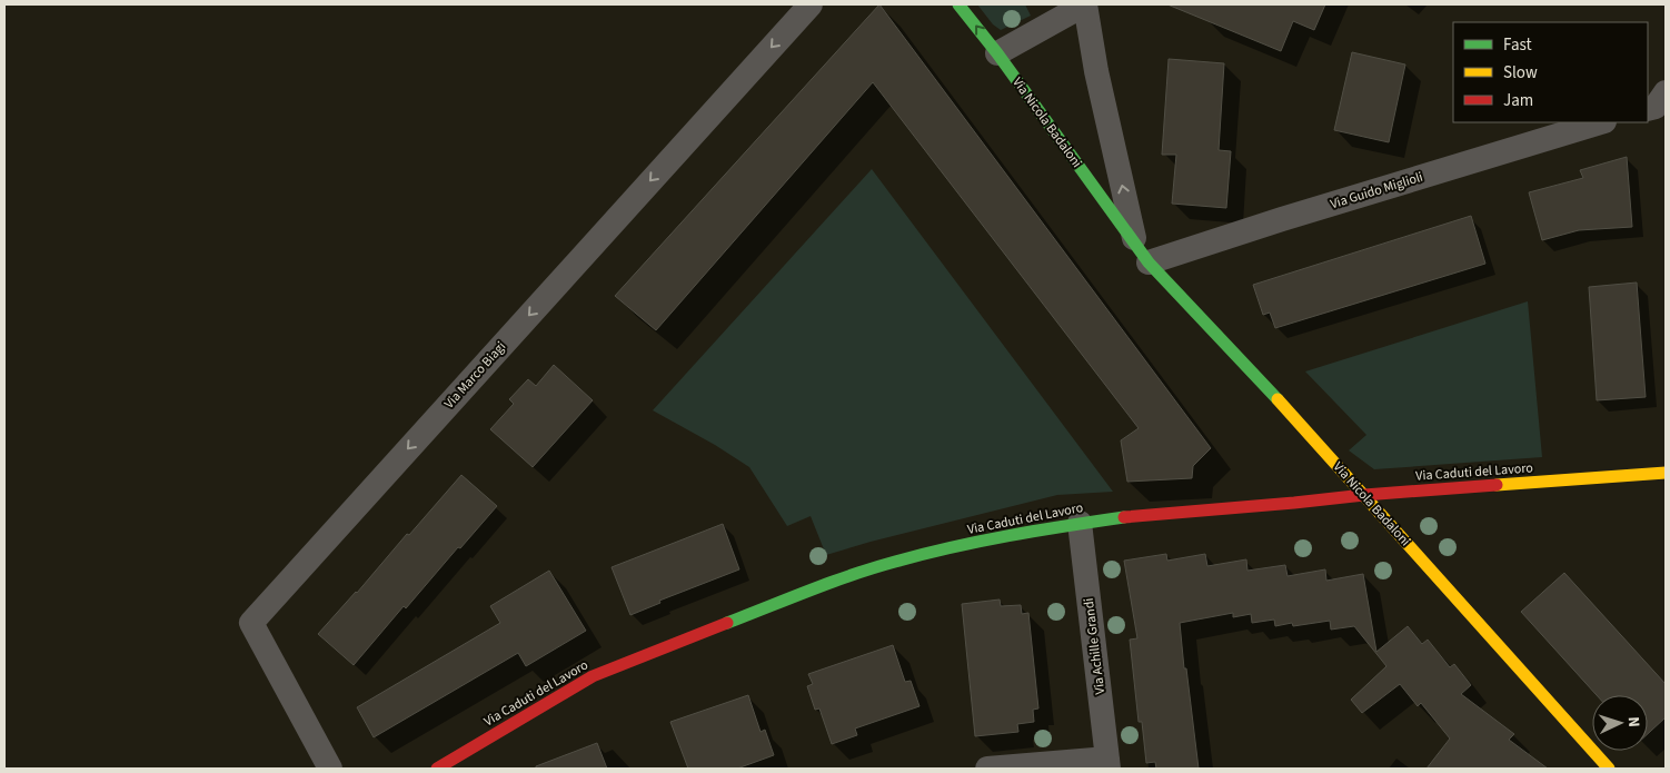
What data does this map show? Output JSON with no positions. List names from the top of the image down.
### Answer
{
  "streets": {
    "street": [
      "Via Nicola Badaloni",
      "Via Guido Miglioli",
      "Via Marco Biagi",
      "Via Caduti del Lavoro",
      "Via Achille Grandi"
    ]
  },
  "crossings": [
    ["Via Nicola Badaloni", "Via Guido Miglioli"],
    ["Via Nicola Badaloni", "Via Caduti del Lavoro"],
    ["Via Caduti del Lavoro", "Via Achille Grandi"]
  ],
  "one_way": ["Via Marco Biagi"],
  "legend": ["Fast", "Slow", "Jam"],
  "north": "right"
}
